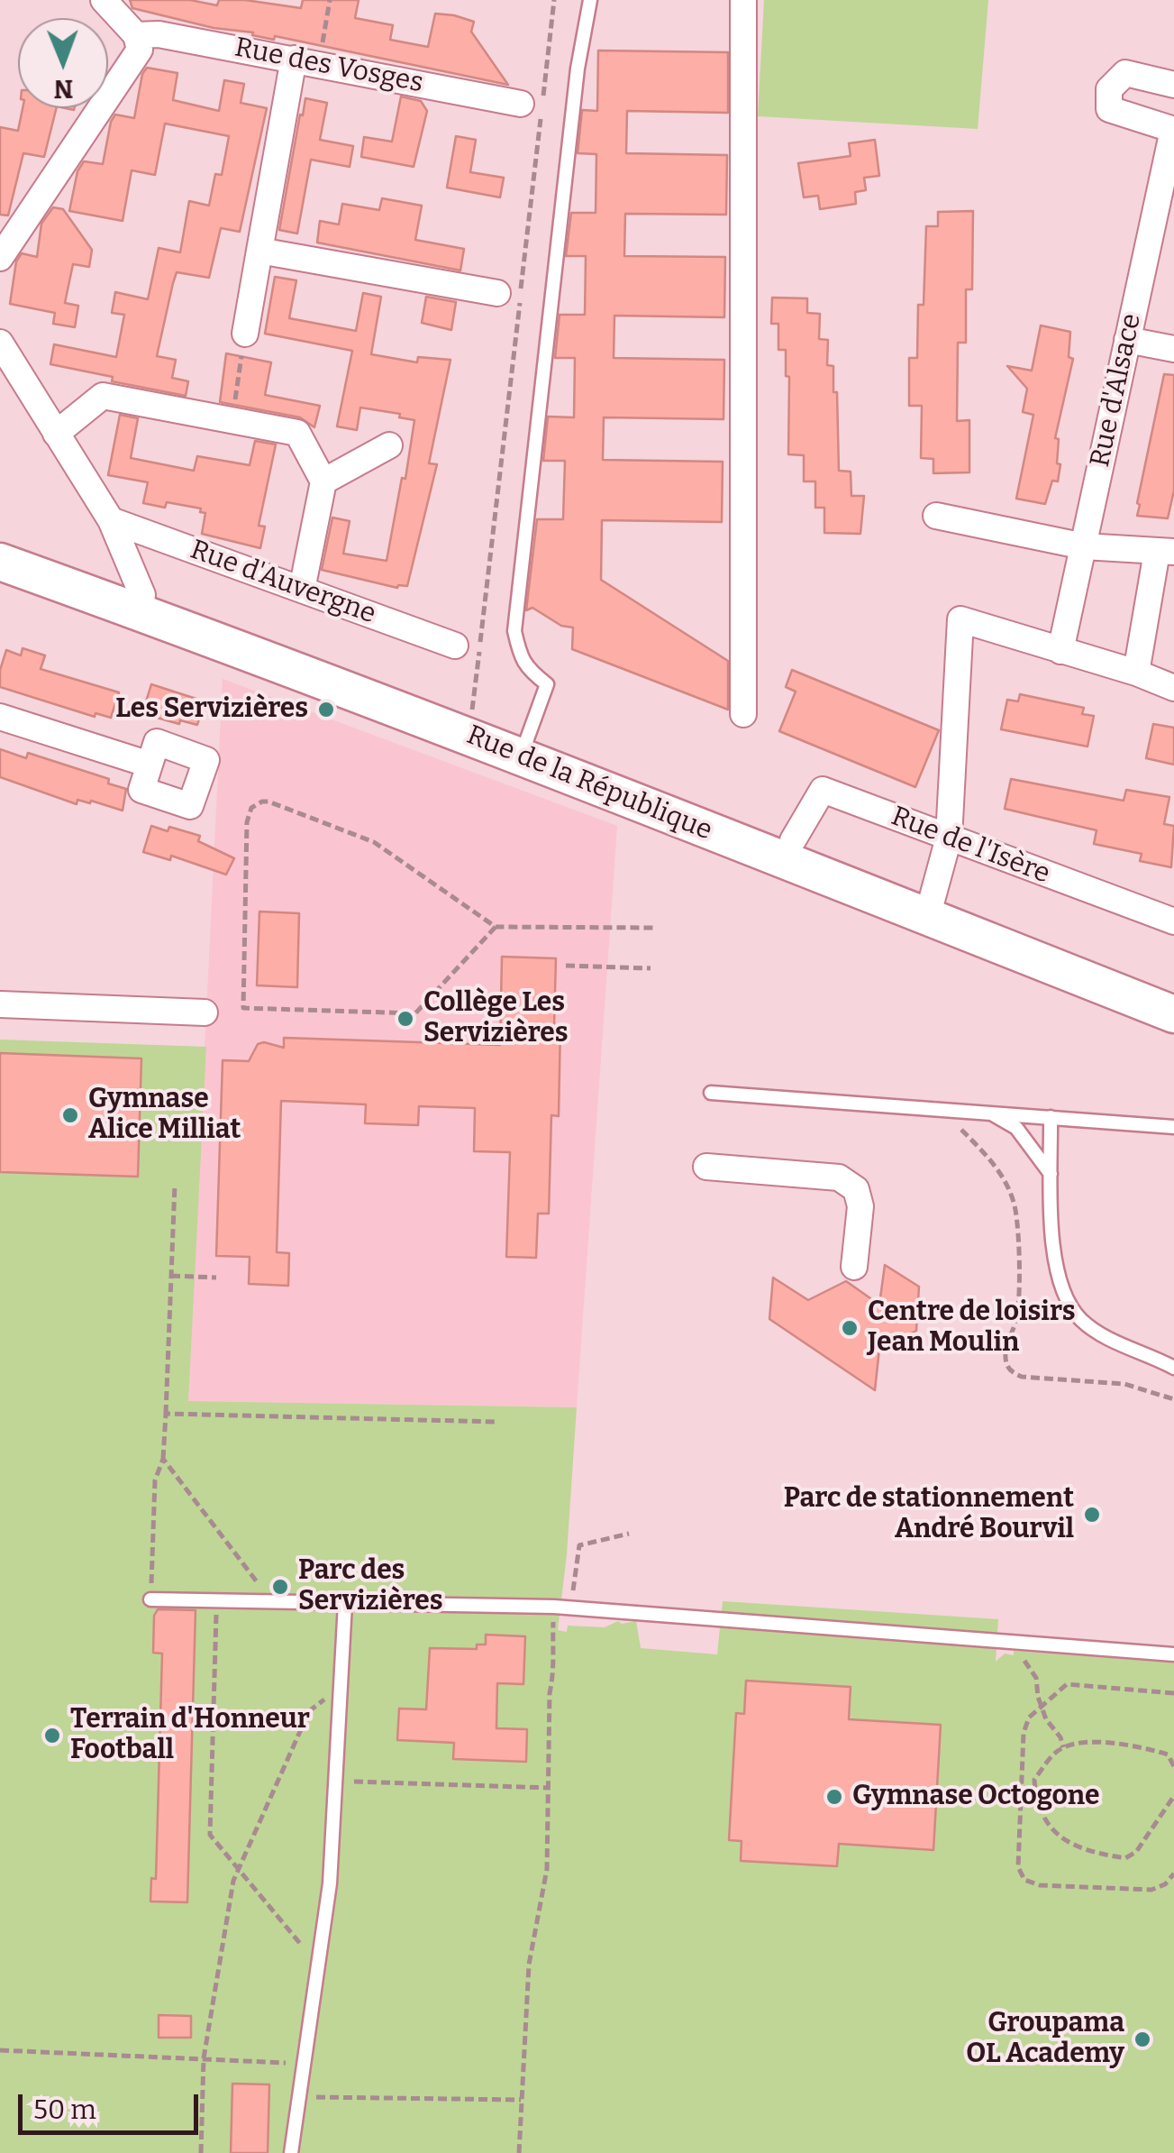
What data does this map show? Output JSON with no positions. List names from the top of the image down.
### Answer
{
  "streets": {
    "main road": ["Rue de la République"],
    "street": [
      "Rue des Vosges",
      "Rue d'Alsace",
      "Rue d'Auvergne",
      "Rue de l'Isère"
    ]
  },
  "crossings": [
    ["Rue de la République", "Rue de l'Isère"]
  ],
  "places": [
    "Les Servizières",
    "Collège Les Servizières",
    "Gymnase Alice Milliat",
    "Centre de loisirs Jean Moulin",
    "Parc de stationnement André Bourvil",
    "Parc des Servizières",
    "Terrain d'Honneur Football",
    "Gymnase Octogone",
    "Groupama OL Academy"
  ],
  "scale_bar": "50 m",
  "north": "bottom"
}
